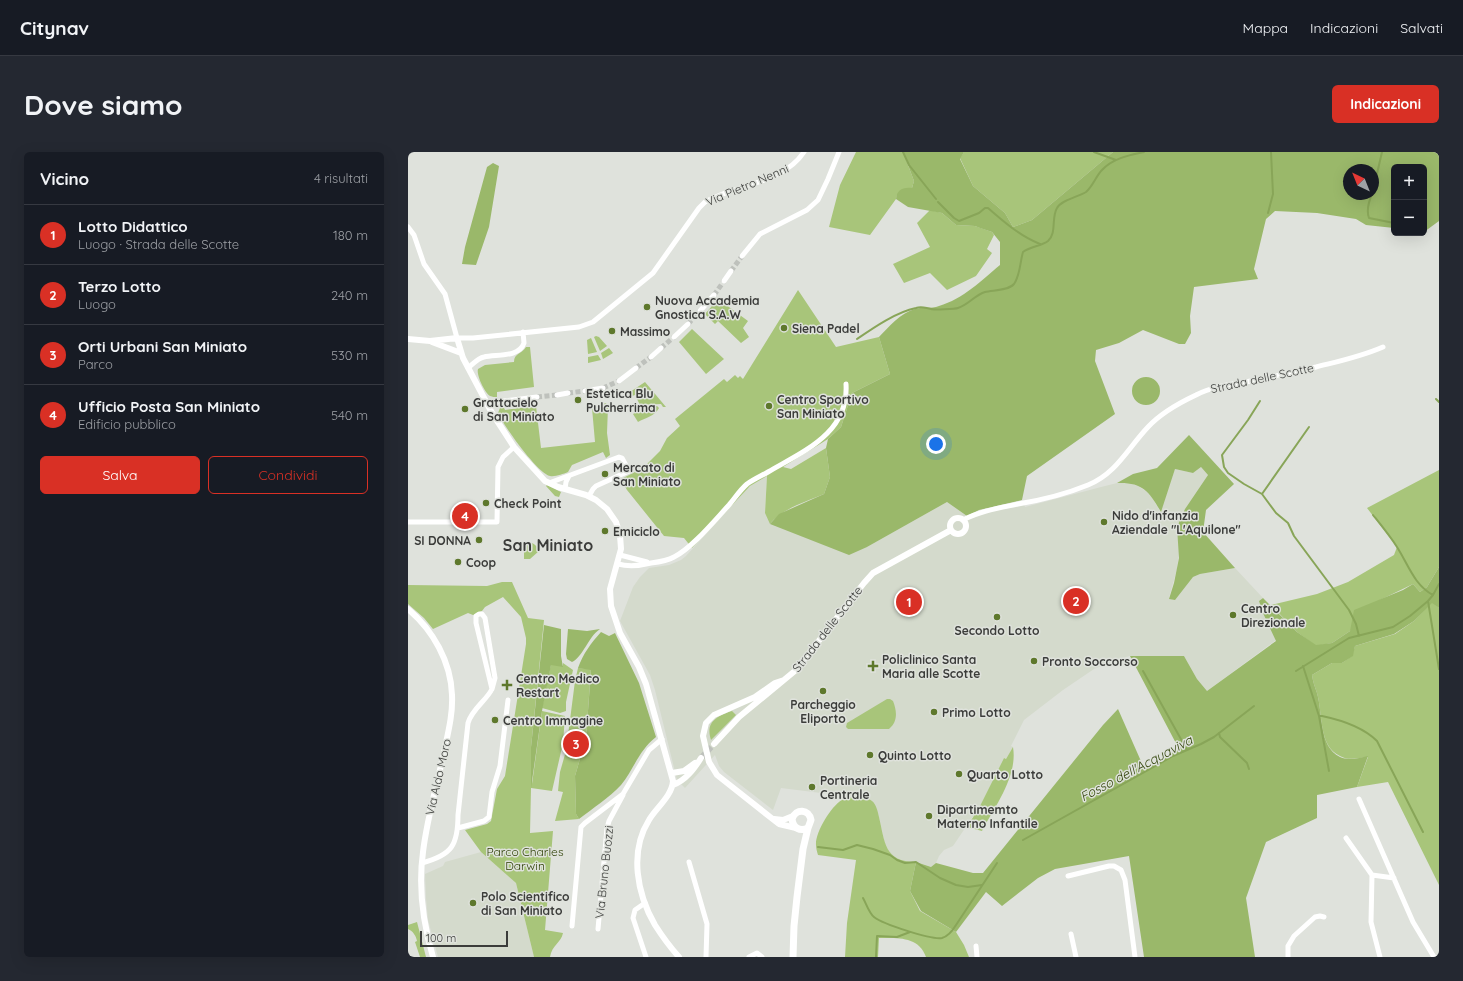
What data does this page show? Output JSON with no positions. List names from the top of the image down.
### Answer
{
  "streets": {
    "street": [
      "Via Pietro Nenni",
      "Strada delle Scotte",
      "Via Aldo Moro",
      "Via Bruno Buozzi"
    ]
  },
  "districts": ["San Miniato"],
  "water": ["Fosso dell'Acquaviva"],
  "parks": ["Parco Charles Darwin"],
  "places": {
    "other": [
      "Nuova Accademia Gnostica S.A.W",
      "Siena Padel",
      "Massimo",
      "Estetica Blu Pulcherrima",
      "Centro Sportivo San Miniato",
      "Grattacielo di San Miniato",
      "Mercato di San Miniato",
      "Check Point",
      "Nido d'infanzia Aziendale \"L'Aquilone\"",
      "Emiciclo",
      "SI DONNA",
      "Coop",
      "Centro Direzionale",
      "Secondo Lotto",
      "Pronto Soccorso",
      "Parcheggio Eliporto",
      "Primo Lotto",
      "Centro Immagine",
      "Quinto Lotto",
      "Quarto Lotto",
      "Portineria Centrale",
      "Dipartimemto Materno Infantile",
      "Polo Scientifico di San Miniato"
    ],
    "health": ["Policlinico Santa Maria alle Scotte", "Centro Medico Restart"]
  },
  "scale_bar": "100 m",
  "north": "top left",
  "page": {
    "header": "Citynav",
    "nav": ["Mappa", "Indicazioni", "Salvati"],
    "buttons": [
      "Indicazioni",
      ["Salva", "Condividi"]
    ],
    "title": "Dove siamo",
    "heading": ["Vicino", "4 risultati"],
    "map_buttons": ["+", "−"],
    "list": [
      {
        "mark": "1",
        "name": "Lotto Didattico",
        "note": "Luogo · Strada delle Scotte",
        "value": "180 m"
      },
      {
        "mark": "2",
        "name": "Terzo Lotto",
        "note": "Luogo",
        "value": "240 m"
      },
      {
        "mark": "3",
        "name": "Orti Urbani San Miniato",
        "note": "Parco",
        "value": "530 m"
      },
      {
        "mark": "4",
        "name": "Ufficio Posta San Miniato",
        "note": "Edificio pubblico",
        "value": "540 m"
      }
    ],
    "pins": [
      "4",
      "2",
      "1",
      "3"
    ],
    "scale": "100 m"
  }
}
